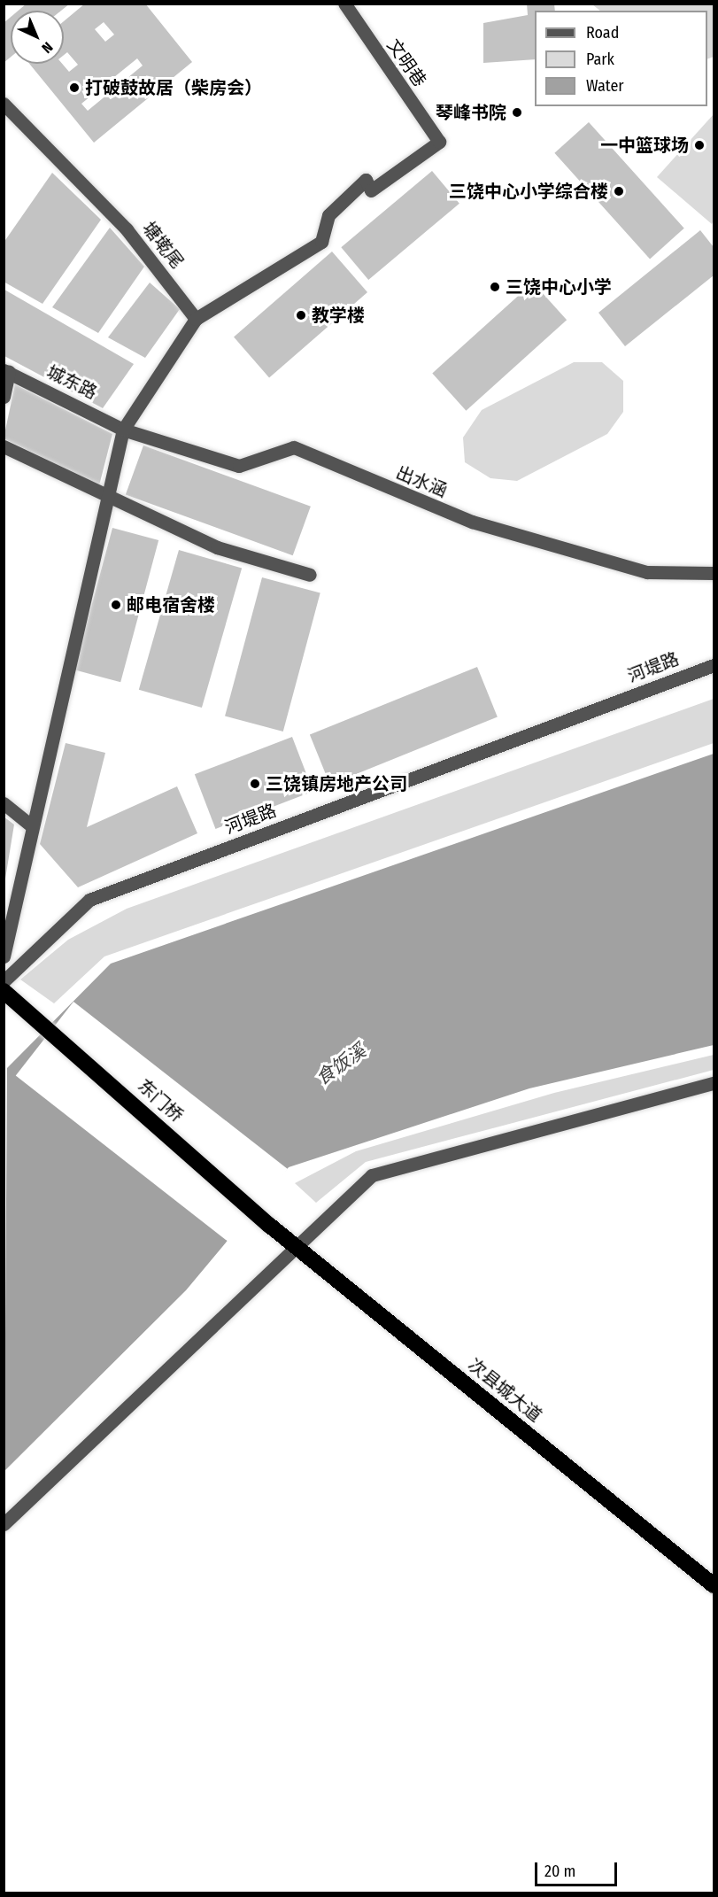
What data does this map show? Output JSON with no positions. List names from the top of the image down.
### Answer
{
  "streets": {
    "highway": ["东门桥", "次县城大道"],
    "street": [
      "文明巷",
      "塘墘尾",
      "城东路",
      "出水涵",
      "河堤路"
    ]
  },
  "crossings": [
    ["文明巷", "塘墘尾"],
    ["城东路", "出水涵"],
    ["东门桥", "次县城大道"]
  ],
  "water": ["食饭溪"],
  "places": [
    "打破鼓故居（柴房会）",
    "琴峰书院",
    "一中篮球场",
    "三饶中心小学综合楼",
    "三饶中心小学",
    "教学楼",
    "邮电宿舍楼",
    "三饶镇房地产公司"
  ],
  "legend": ["Road", "Park", "Water"],
  "scale_bar": "20 m",
  "north": "bottom right"
}
